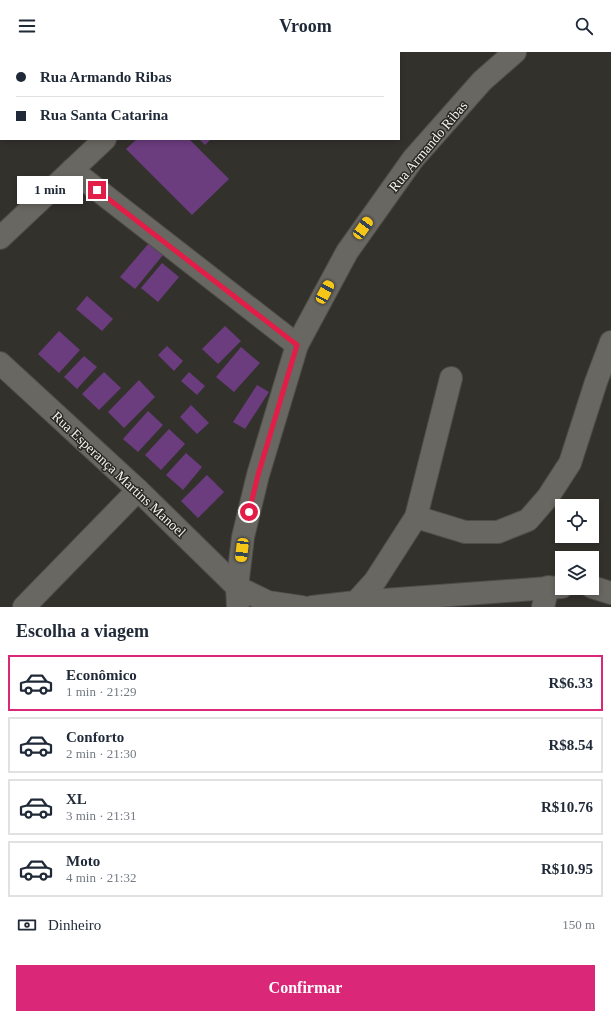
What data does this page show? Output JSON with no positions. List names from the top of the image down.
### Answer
{
  "streets": {
    "street": ["Rua Armando Ribas", "Rua Esperança Martins Manoel"]
  },
  "crossings": [
    ["Rua Armando Ribas", "Rua Esperança Martins Manoel"]
  ],
  "page": {
    "header": "Vroom",
    "banner": ["Rua Armando Ribas", "Rua Santa Catarina"],
    "bubble": "1 min",
    "heading": "Escolha a viagem",
    "list": [
      {
        "name": "Econômico",
        "note": "1 min · 21:29",
        "value": "R$6.33"
      },
      {
        "name": "Conforto",
        "note": "2 min · 21:30",
        "value": "R$8.54"
      },
      {
        "name": "XL",
        "note": "3 min · 21:31",
        "value": "R$10.76"
      },
      {
        "name": "Moto",
        "note": "4 min · 21:32",
        "value": "R$10.95"
      }
    ],
    "pay": ["Dinheiro", "150 m"],
    "buttons": "Confirmar"
  }
}
